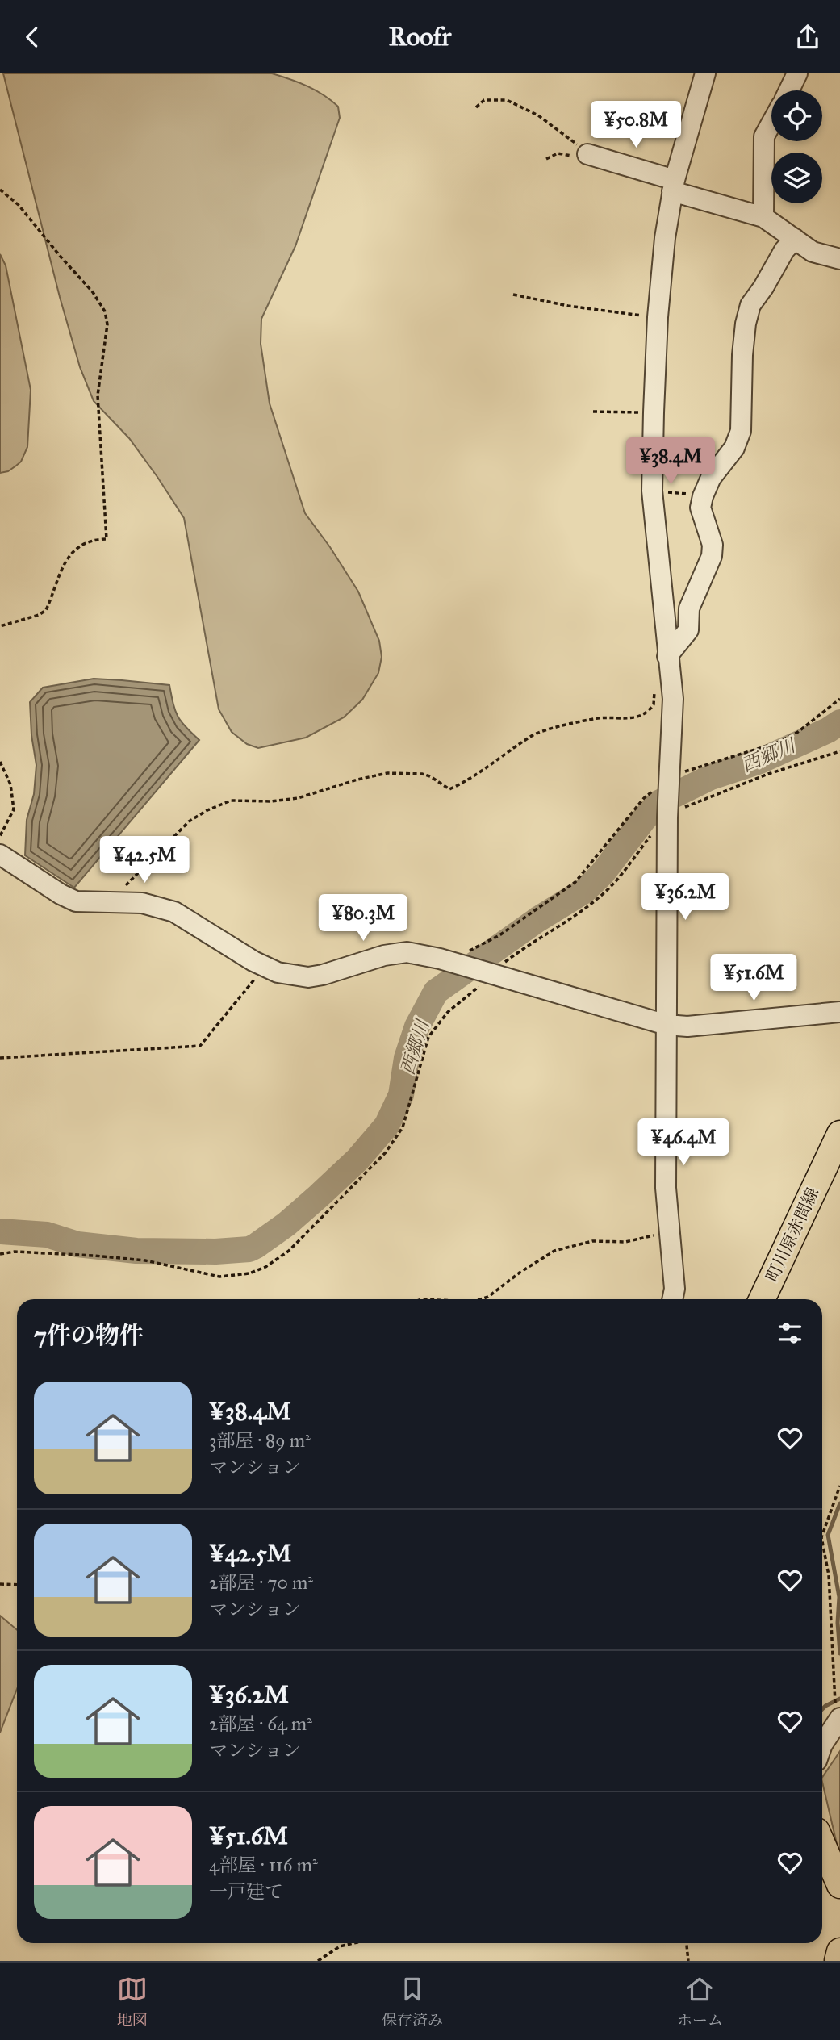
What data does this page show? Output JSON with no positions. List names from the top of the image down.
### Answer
{
  "streets": {
    "main road": ["町川原赤間線"]
  },
  "water": ["西郷川"],
  "page": {
    "header": "Roofr",
    "price": [
      "¥50.8M",
      "¥38.4M",
      "¥42.5M",
      "¥36.2M",
      "¥80.3M",
      "¥51.6M",
      "¥46.4M"
    ],
    "heading": "7件の物件",
    "list": [
      {
        "name": "¥38.4M",
        "note": "3部屋 · 89 m² · マンション"
      },
      {
        "name": "¥42.5M",
        "note": "2部屋 · 70 m² · マンション"
      },
      {
        "name": "¥36.2M",
        "note": "2部屋 · 64 m² · マンション"
      },
      {
        "name": "¥51.6M",
        "note": "4部屋 · 116 m² · 一戸建て"
      }
    ],
    "tabs": ["地図", "保存済み", "ホーム"]
  }
}
